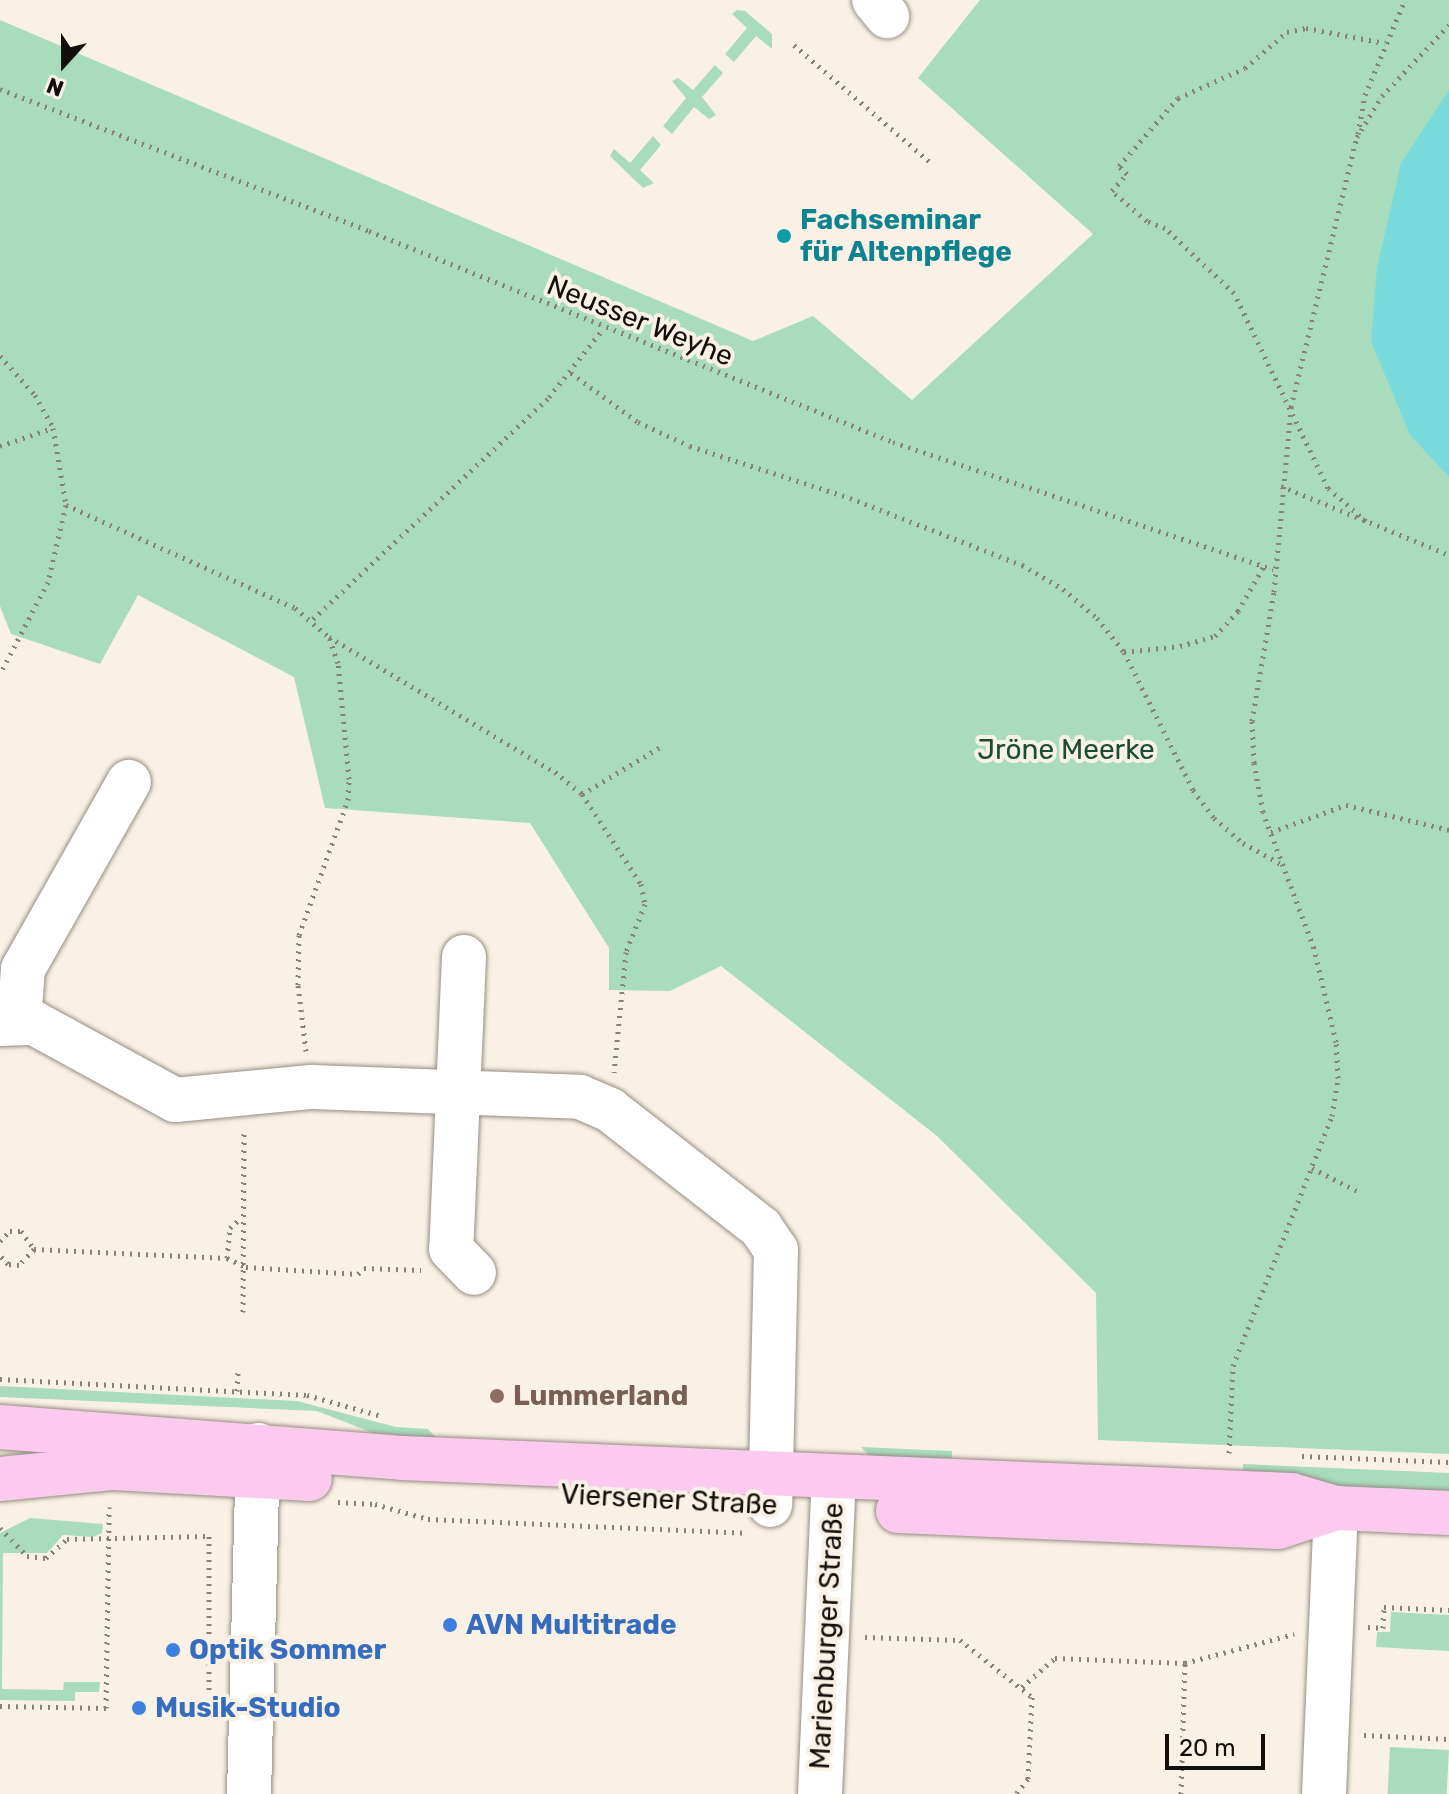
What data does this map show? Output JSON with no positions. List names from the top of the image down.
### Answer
{
  "streets": {
    "main road": ["Viersener Straße"],
    "street": ["Marienburger Straße"],
    "path": ["Neusser Weyhe"]
  },
  "crossings": [
    ["Viersener Straße", "Marienburger Straße"]
  ],
  "parks": ["Jröne Meerke"],
  "places": [
    "Fachseminar für Altenpflege",
    "Lummerland",
    "AVN Multitrade",
    "Optik Sommer",
    "Musik-Studio"
  ],
  "scale_bar": "20 m",
  "north": "bottom"
}
